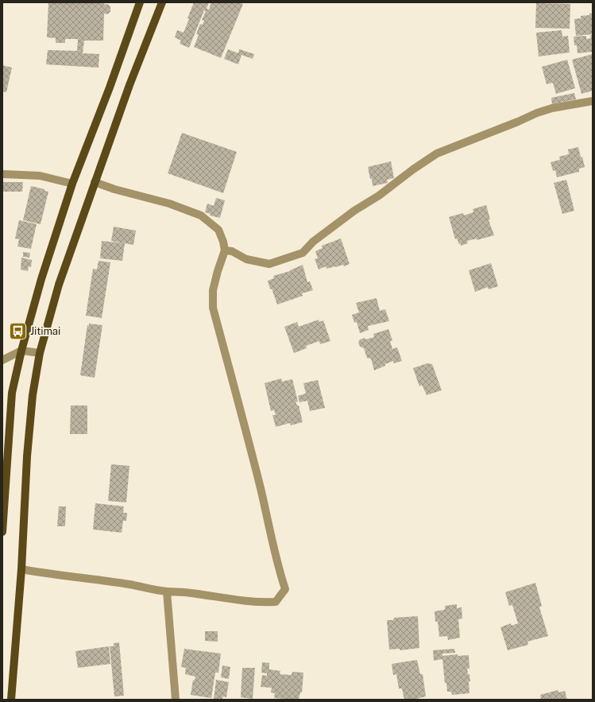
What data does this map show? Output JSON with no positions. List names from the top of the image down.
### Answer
{
  "places": {
    "bus stop": ["Jitimai"]
  }
}
